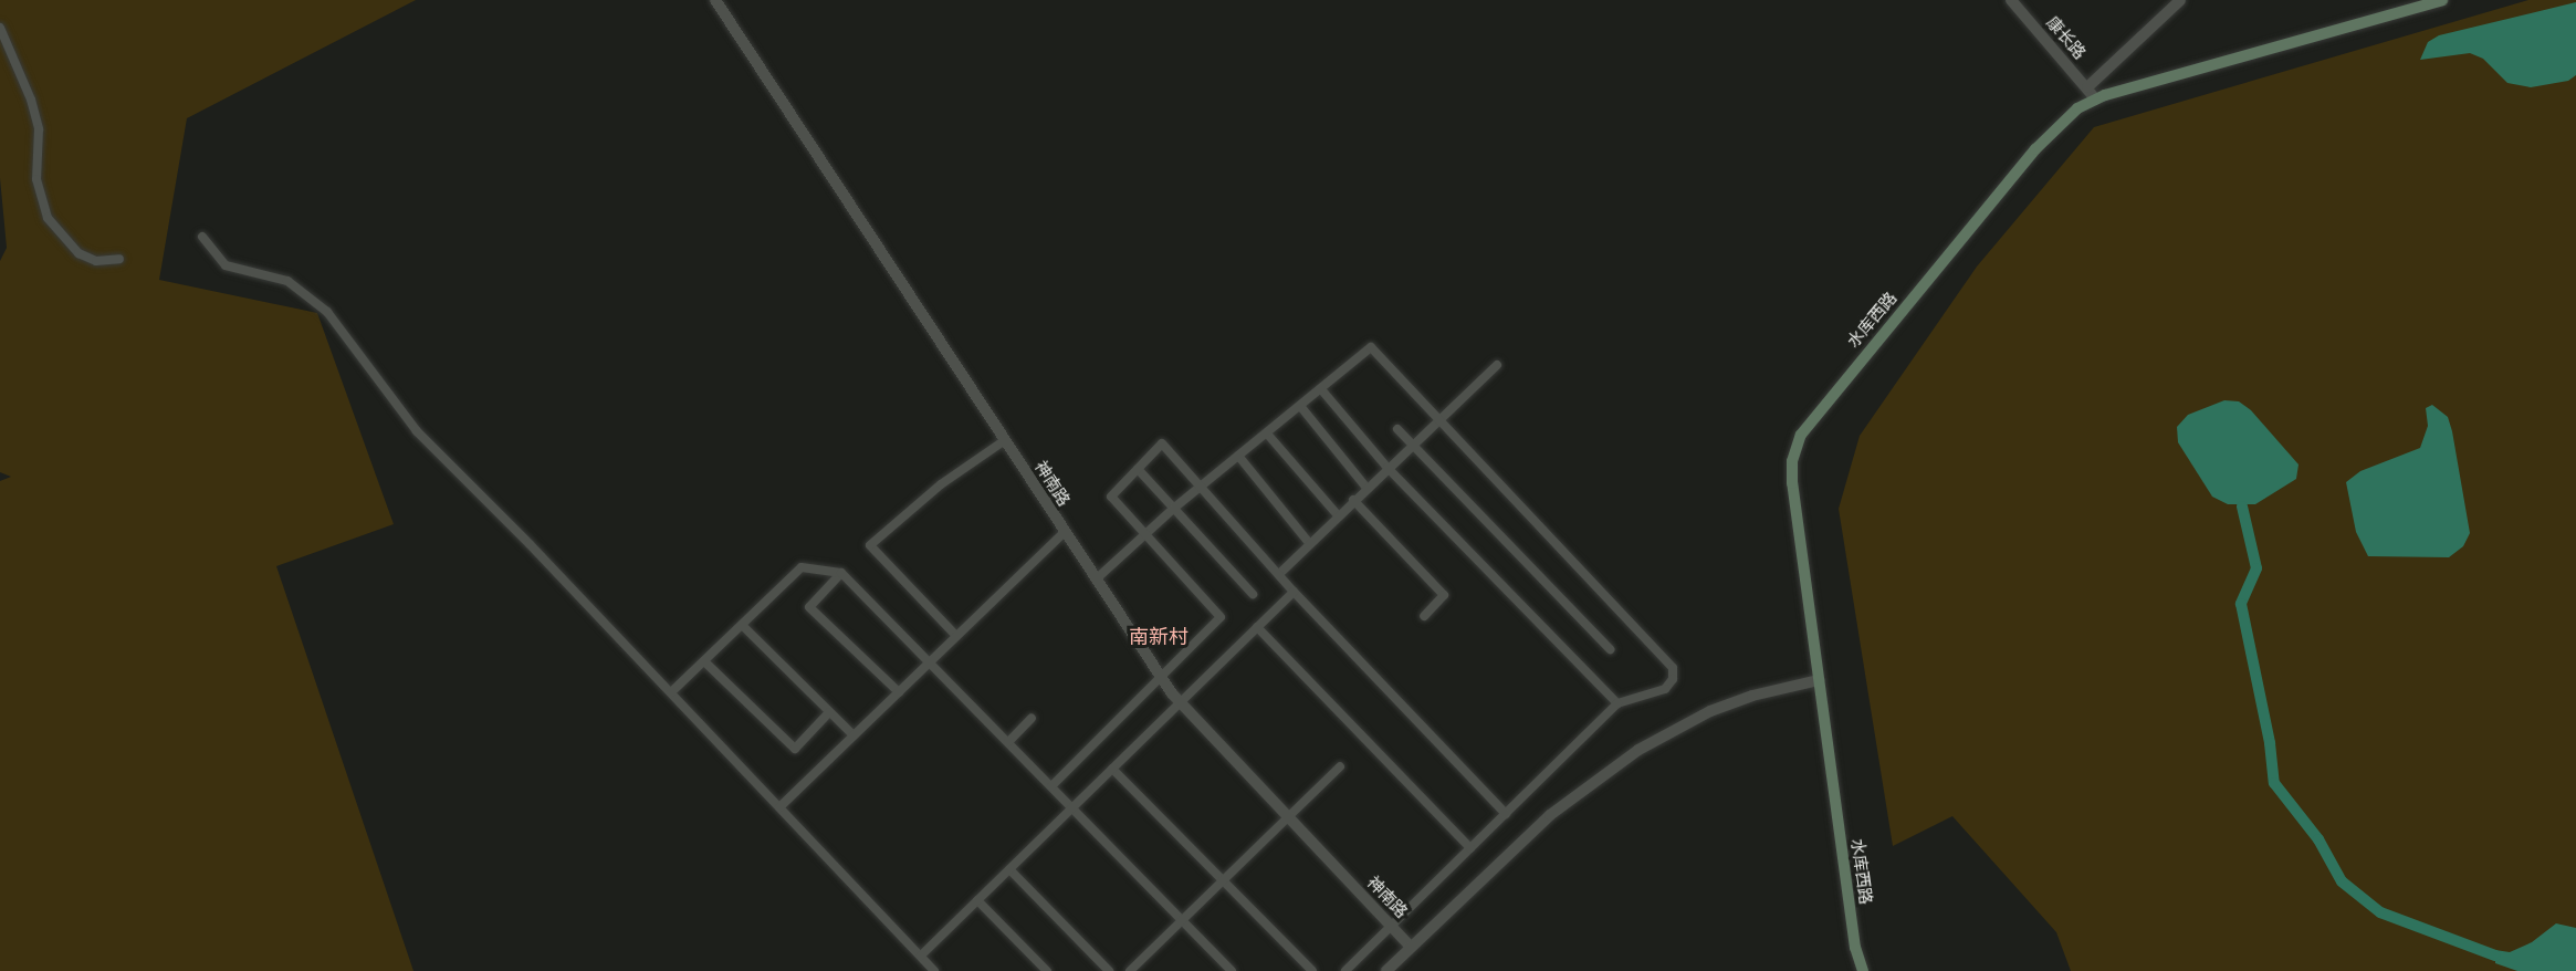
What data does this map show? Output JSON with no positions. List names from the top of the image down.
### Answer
{
  "streets": {
    "main road": ["水库西路"],
    "street": ["康长路", "神南路"]
  },
  "crossings": [
    ["康长路", "水库西路"]
  ],
  "districts": ["南新村"]
}
